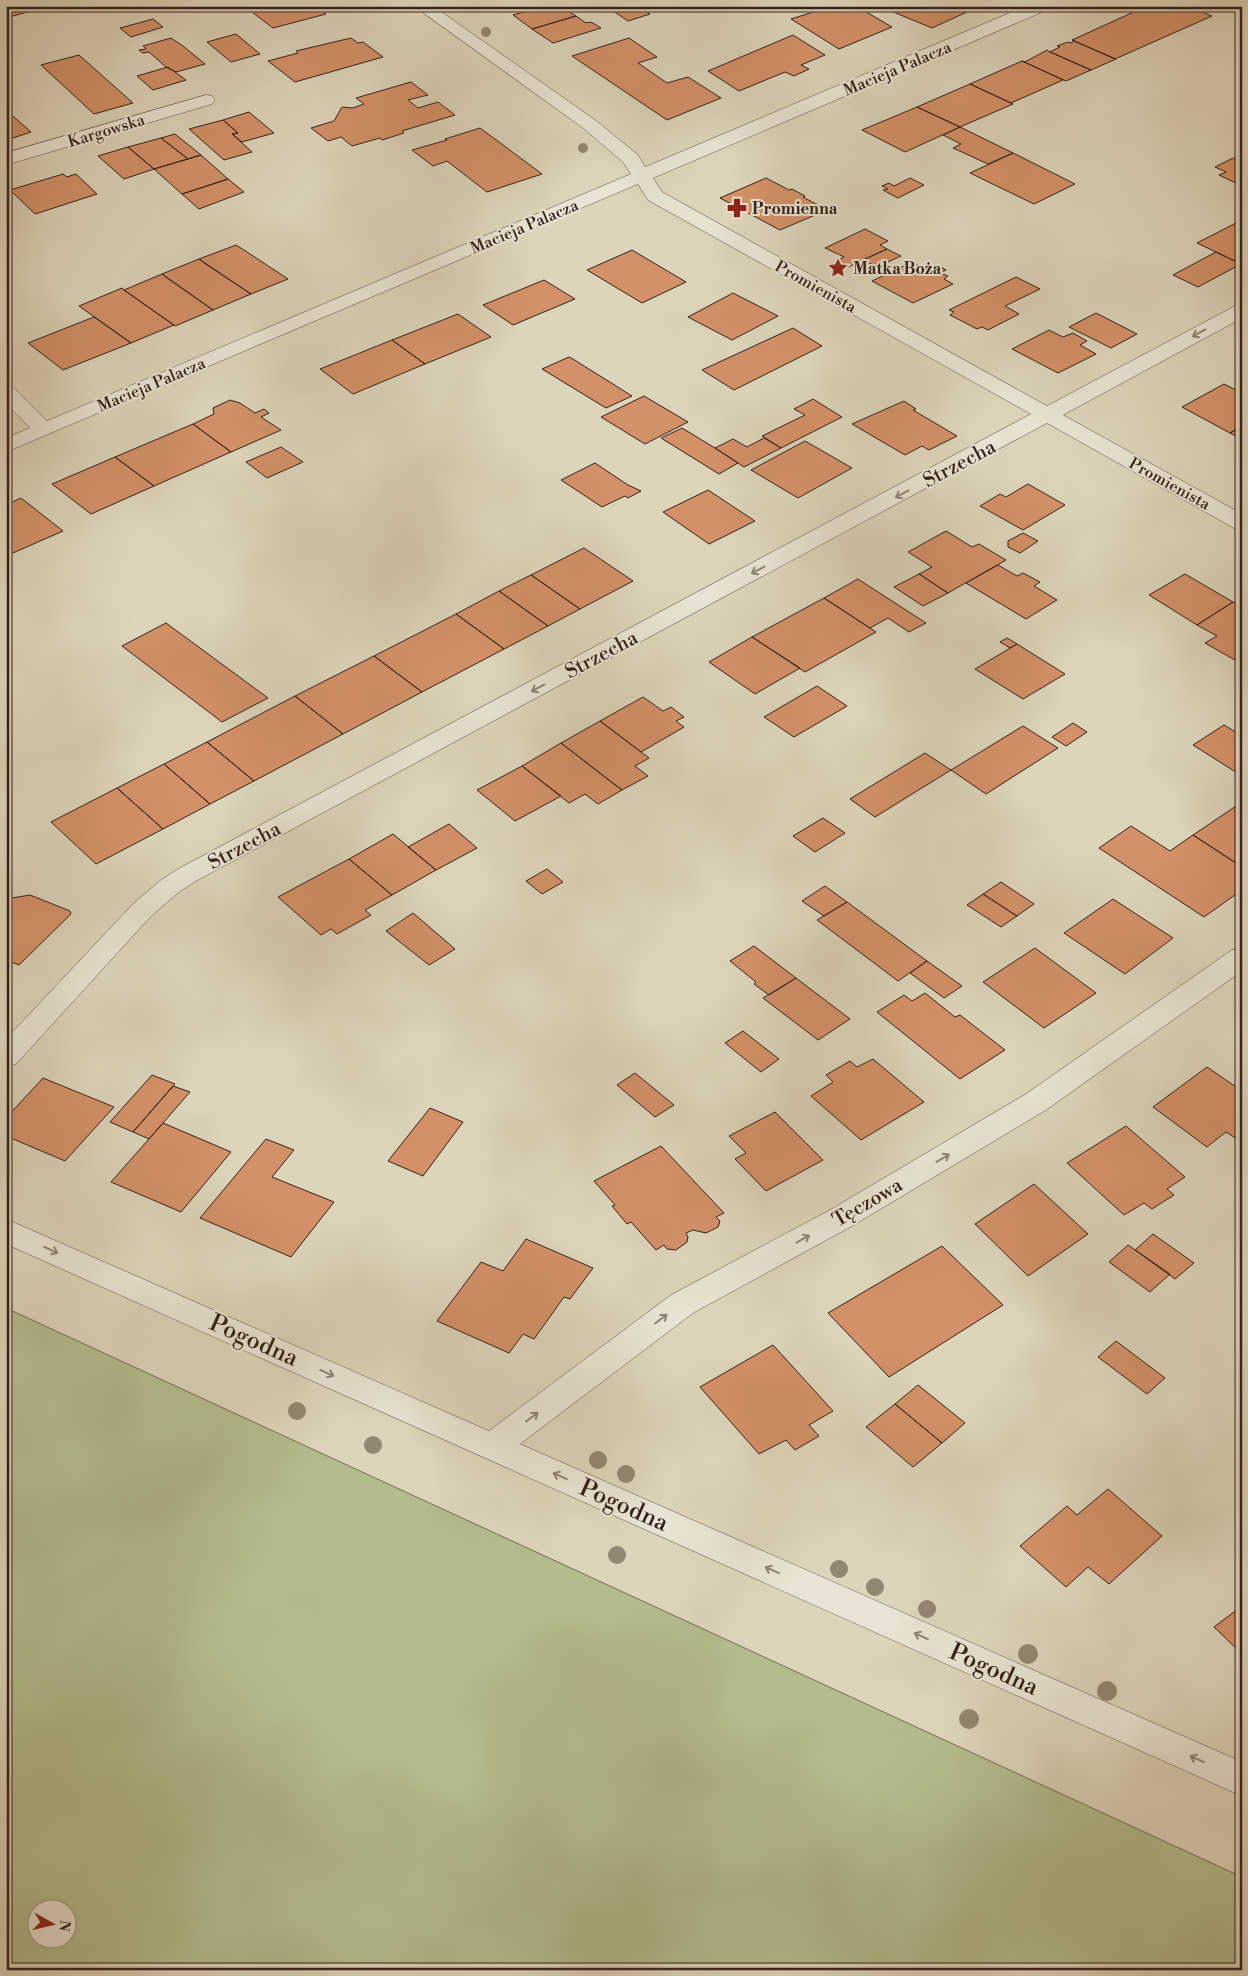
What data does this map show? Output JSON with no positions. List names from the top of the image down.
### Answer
{
  "streets": {
    "street": [
      "Macieja Palacza",
      "Kargowska",
      "Promienista",
      "Strzecha",
      "Tęczowa",
      "Pogodna"
    ]
  },
  "crossings": [
    ["Macieja Palacza", "Promienista"],
    ["Promienista", "Strzecha"],
    ["Tęczowa", "Pogodna"]
  ],
  "one_way": ["Strzecha", "Tęczowa"],
  "places": {
    "pharmacy": ["Promienna"],
    "place": ["Matka Boża"]
  },
  "north": "right"
}
